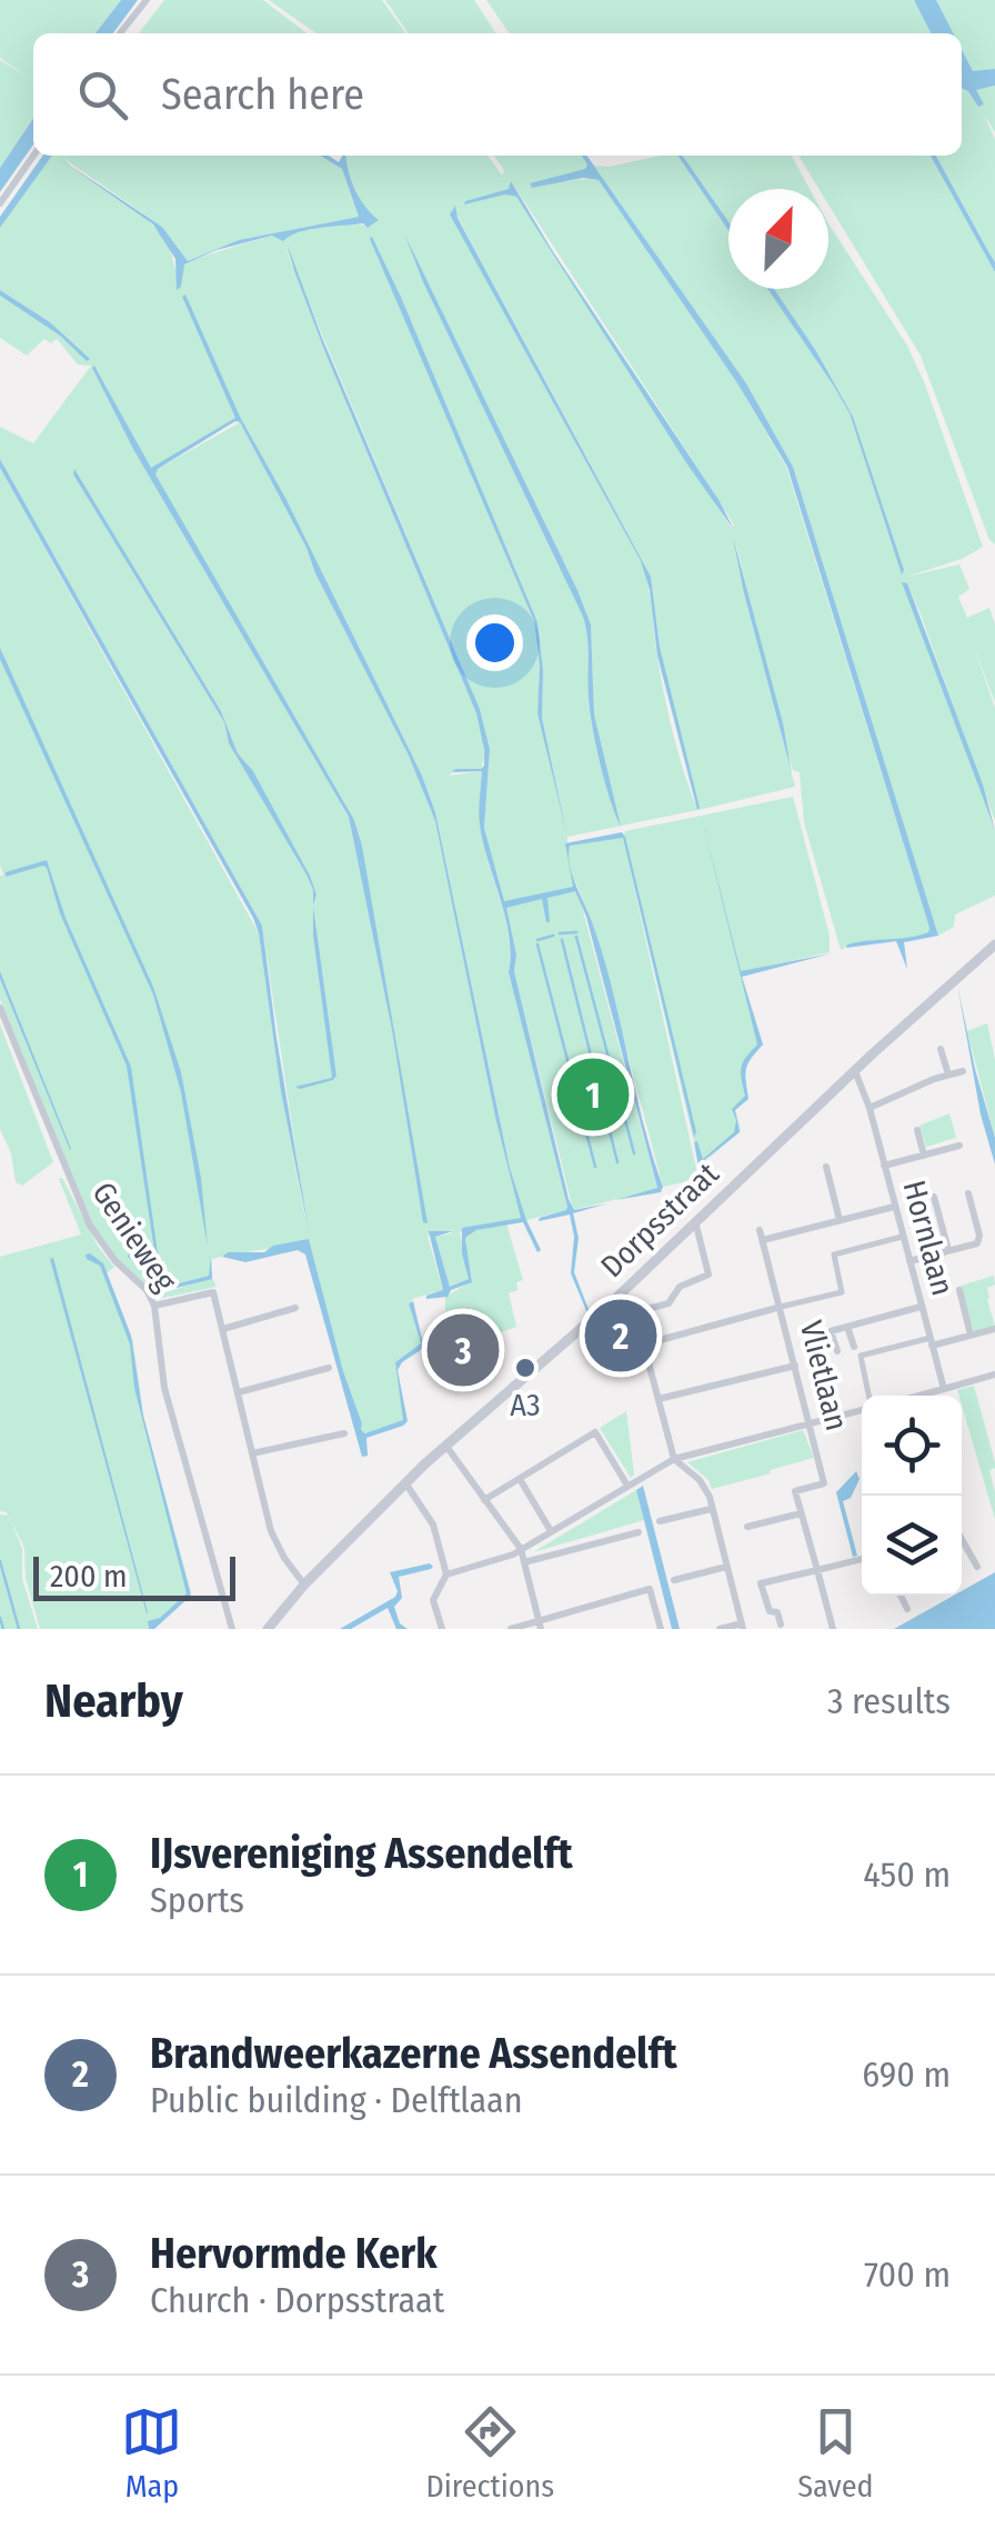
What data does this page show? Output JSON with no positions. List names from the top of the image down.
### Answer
{
  "streets": {
    "street": [
      "Dorpsstraat",
      "Genieweg",
      "Hornlaan",
      "Vlietlaan"
    ]
  },
  "crossings": [
    ["Dorpsstraat", "Hornlaan"]
  ],
  "places": ["A3"],
  "scale_bar": "200 m",
  "north": "top right",
  "page": {
    "search": "Search here",
    "pins": ["1", "2", "3"],
    "scale": "200 m",
    "heading": ["Nearby", "3 results"],
    "list": [
      {
        "mark": "1",
        "name": "IJsvereniging Assendelft",
        "note": "Sports",
        "value": "450 m"
      },
      {
        "mark": "2",
        "name": "Brandweerkazerne Assendelft",
        "note": "Public building · Delftlaan",
        "value": "690 m"
      },
      {
        "mark": "3",
        "name": "Hervormde Kerk",
        "note": "Church · Dorpsstraat",
        "value": "700 m"
      }
    ],
    "nav": ["Map", "Directions", "Saved"]
  }
}
